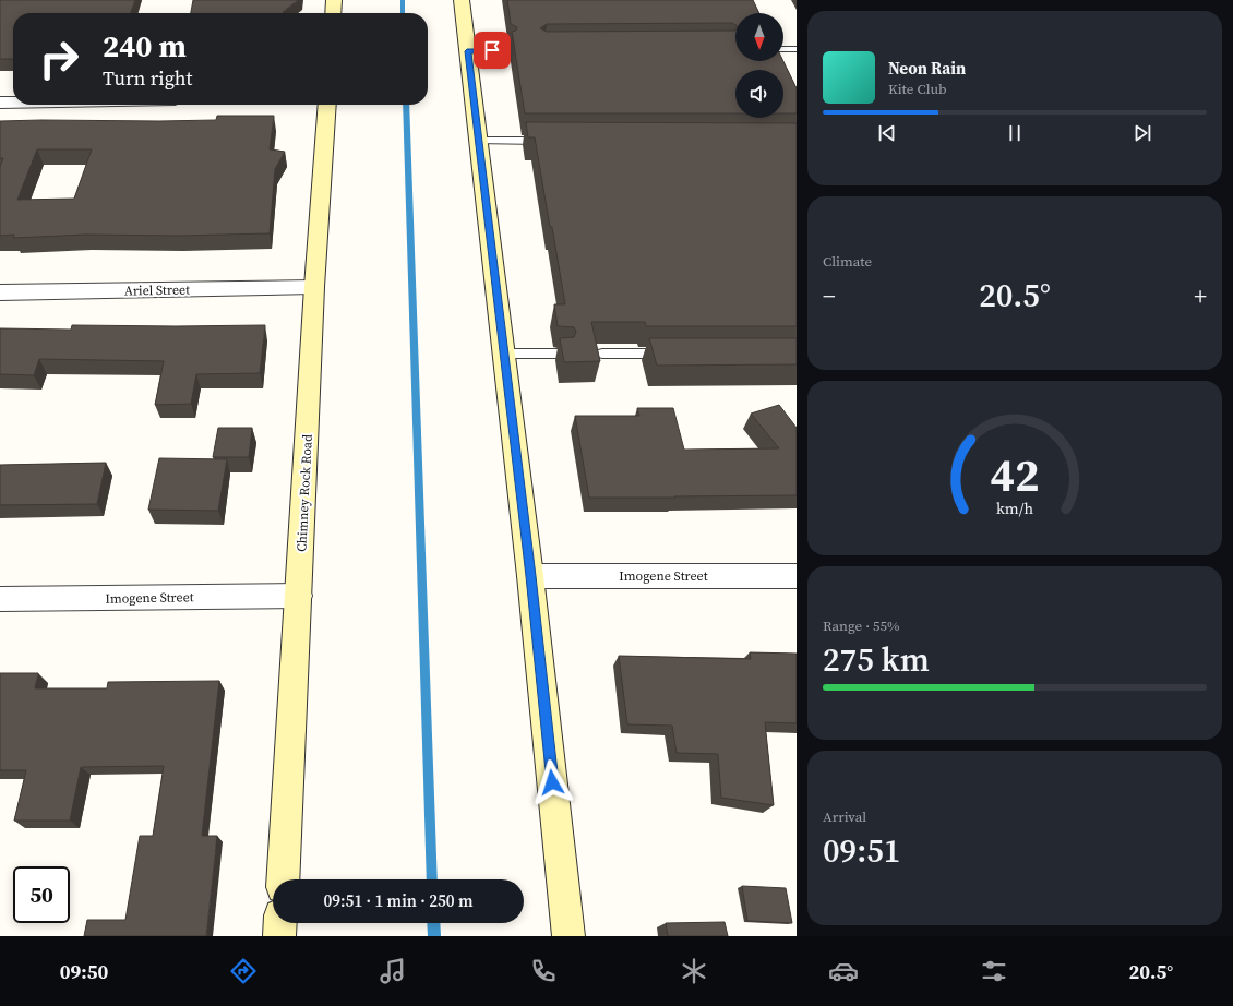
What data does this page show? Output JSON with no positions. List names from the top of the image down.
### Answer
{
  "streets": {
    "main road": ["Chimney Rock Road"],
    "street": ["Ariel Street", "Imogene Street"]
  },
  "crossings": [
    ["Ariel Street", "Chimney Rock Road"],
    ["Chimney Rock Road", "Imogene Street"]
  ],
  "north": "bottom",
  "page": {
    "turn": ["240 m", "Turn right"],
    "song": ["Neon Rain", "Kite Club"],
    "tile": [
      "Climate",
      ["Range · 55%", "275 km"],
      ["Arrival", "09:51"]
    ],
    "heat": ["−", "20.5°", "+"],
    "limit": "50",
    "trip": "09:51 · 1 min · 250 m",
    "tabs": ["09:50", "20.5°"],
    "gauge": ["42", "km/h"]
  }
}
